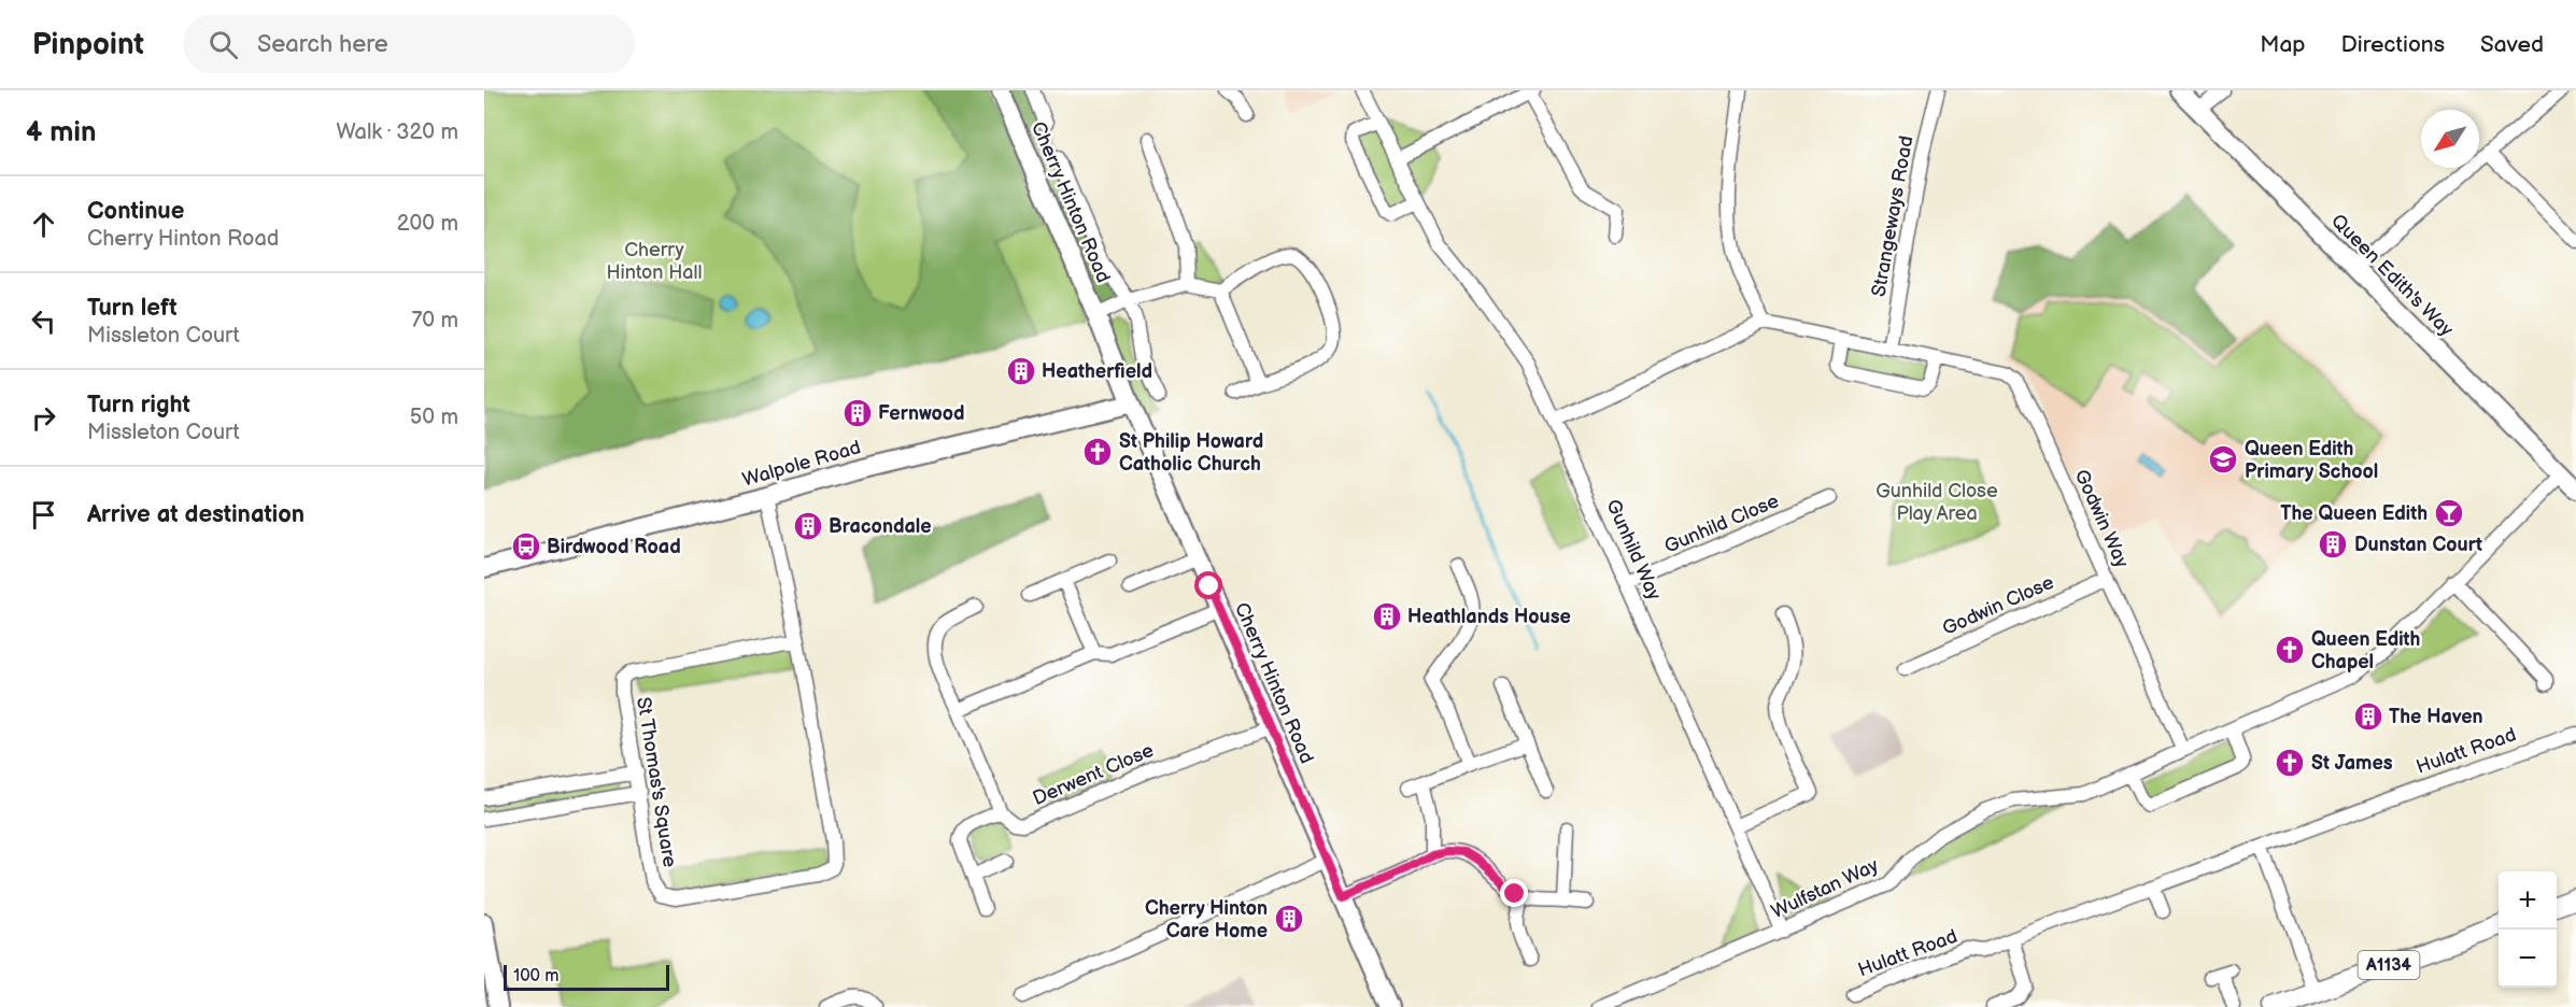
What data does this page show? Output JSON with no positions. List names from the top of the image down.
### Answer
{
  "streets": {
    "main road": ["A1134"],
    "street": [
      "Cherry Hinton Road",
      "Strangeways Road",
      "Queen Edith's Way",
      "Walpole Road",
      "Godwin Way",
      "Gunhild Close",
      "Gunhild Way",
      "Godwin Close",
      "Hulatt Road",
      "Derwent Close",
      "St Thomas's Square",
      "Wulfstan Way"
    ]
  },
  "crossings": [
    ["Cherry Hinton Road", "Walpole Road"],
    ["Cherry Hinton Road", "Derwent Close"],
    ["Strangeways Road", "Godwin Way"],
    ["Queen Edith's Way", "Wulfstan Way"],
    ["Walpole Road", "St Thomas's Square"],
    ["Godwin Way", "Godwin Close"],
    ["Godwin Way", "Wulfstan Way"],
    ["Gunhild Close", "Gunhild Way"],
    ["Gunhild Way", "Wulfstan Way"]
  ],
  "parks": ["Cherry Hinton Hall", "Gunhild Close Play Area"],
  "places": {
    "building": [
      "Heatherfield",
      "Fernwood",
      "Bracondale",
      "Dunstan Court",
      "Heathlands House",
      "The Haven",
      "Cherry Hinton Care Home"
    ],
    "church": ["St Philip Howard Catholic Church", "Queen Edith Chapel", "St James"],
    "school or university": ["Queen Edith Primary School"],
    "bar": ["The Queen Edith"],
    "bus stop": ["Birdwood Road"]
  },
  "scale_bar": "100 m",
  "north": "bottom left",
  "page": {
    "header": "Pinpoint",
    "search": "Search here",
    "nav": ["Map", "Directions", "Saved"],
    "heading": ["4 min", "Walk · 320 m"],
    "list": [
      ["Continue", "Cherry Hinton Road", "200 m"],
      ["Turn left", "Missleton Court", "70 m"],
      ["Turn right", "Missleton Court", "50 m"],
      "Arrive at destination"
    ],
    "map_buttons": ["+", "−"],
    "scale": "100 m"
  }
}
